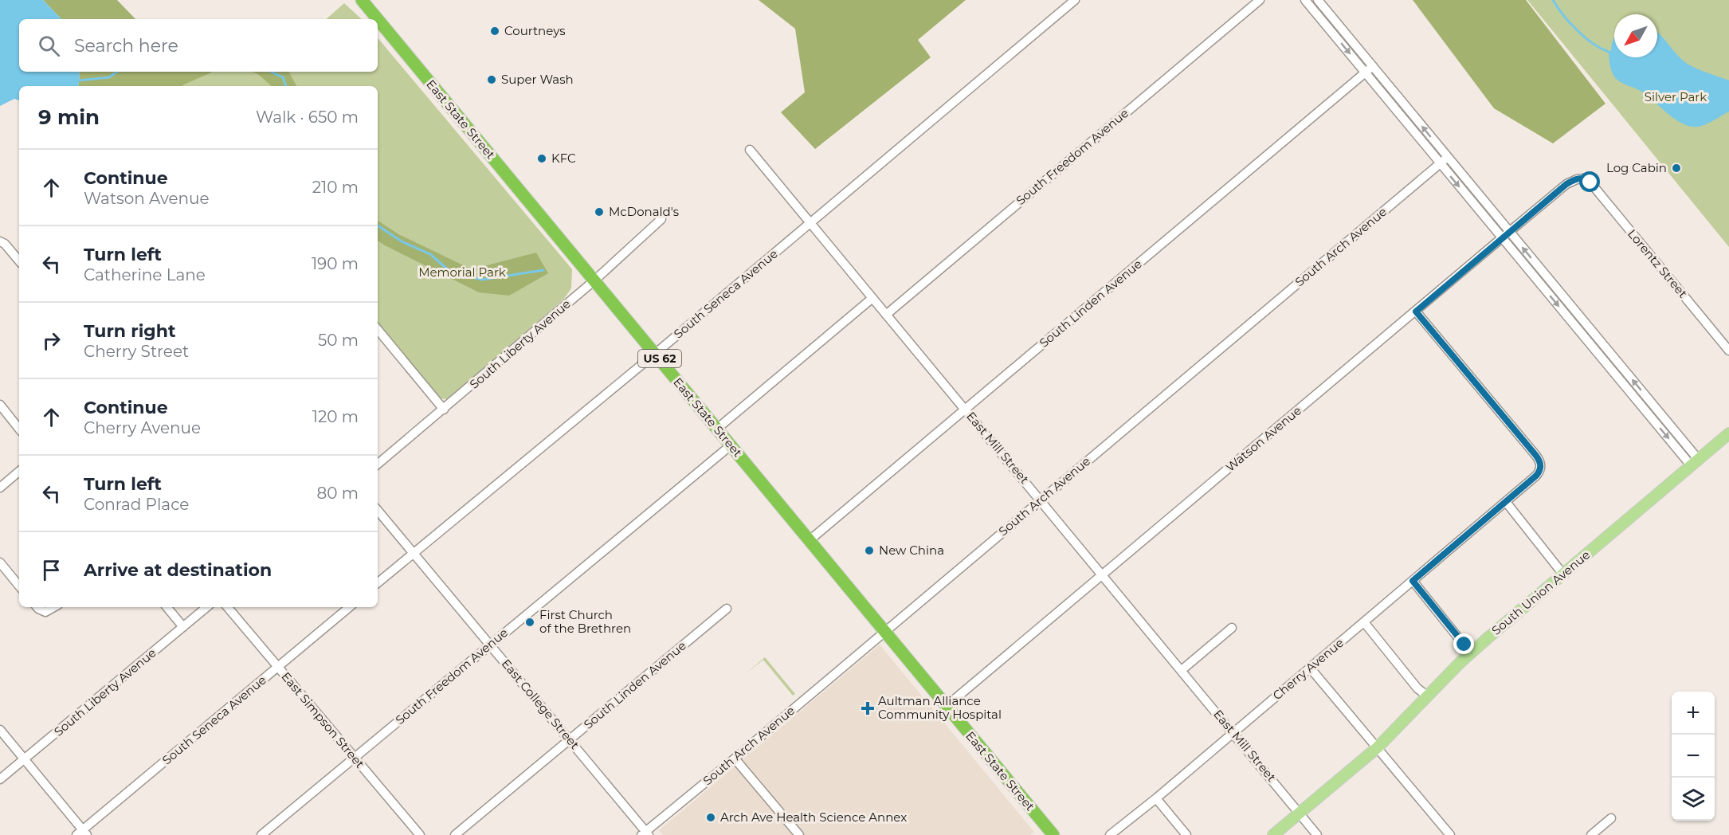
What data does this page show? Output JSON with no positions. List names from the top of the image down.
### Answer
{
  "streets": {
    "highway": ["East State Street", "US 62"],
    "main road": ["South Union Avenue"],
    "street": [
      "South Freedom Avenue",
      "South Arch Avenue",
      "Lorentz Street",
      "South Seneca Avenue",
      "South Linden Avenue",
      "South Liberty Avenue",
      "Watson Avenue",
      "East Mill Street",
      "Cherry Avenue",
      "East College Street",
      "East Simpson Street"
    ]
  },
  "crossings": [
    ["East State Street", "South Freedom Avenue"],
    ["East State Street", "South Arch Avenue"],
    ["East State Street", "South Seneca Avenue"],
    ["East State Street", "South Linden Avenue"],
    ["East State Street", "South Liberty Avenue"],
    ["East State Street", "Watson Avenue"],
    ["South Freedom Avenue", "East Mill Street"],
    ["South Freedom Avenue", "East College Street"],
    ["South Freedom Avenue", "East Simpson Street"],
    ["South Arch Avenue", "East Mill Street"],
    ["South Arch Avenue", "East College Street"],
    ["Lorentz Street", "Watson Avenue"],
    ["South Seneca Avenue", "East Mill Street"],
    ["South Seneca Avenue", "East College Street"],
    ["South Seneca Avenue", "East Simpson Street"],
    ["South Linden Avenue", "East Mill Street"],
    ["South Linden Avenue", "East College Street"],
    ["Watson Avenue", "East Mill Street"],
    ["Watson Avenue", "Cherry Avenue"],
    ["East Mill Street", "South Union Avenue"],
    ["East Mill Street", "Cherry Avenue"]
  ],
  "parks": ["Silver Park", "Memorial Park"],
  "places": {
    "other": [
      "Courtneys",
      "Super Wash",
      "KFC",
      "Log Cabin",
      "McDonald's",
      "New China",
      "First Church of the Brethren",
      "Arch Ave Health Science Annex"
    ],
    "health": ["Aultman Alliance Community Hospital"]
  },
  "north": "bottom left",
  "page": {
    "search": "Search here",
    "heading": ["9 min", "Walk · 650 m"],
    "list": [
      ["Continue", "Watson Avenue", "210 m"],
      ["Turn left", "Catherine Lane", "190 m"],
      ["Turn right", "Cherry Street", "50 m"],
      ["Continue", "Cherry Avenue", "120 m"],
      ["Turn left", "Conrad Place", "80 m"],
      "Arrive at destination"
    ],
    "map_buttons": ["+", "−"]
  }
}
